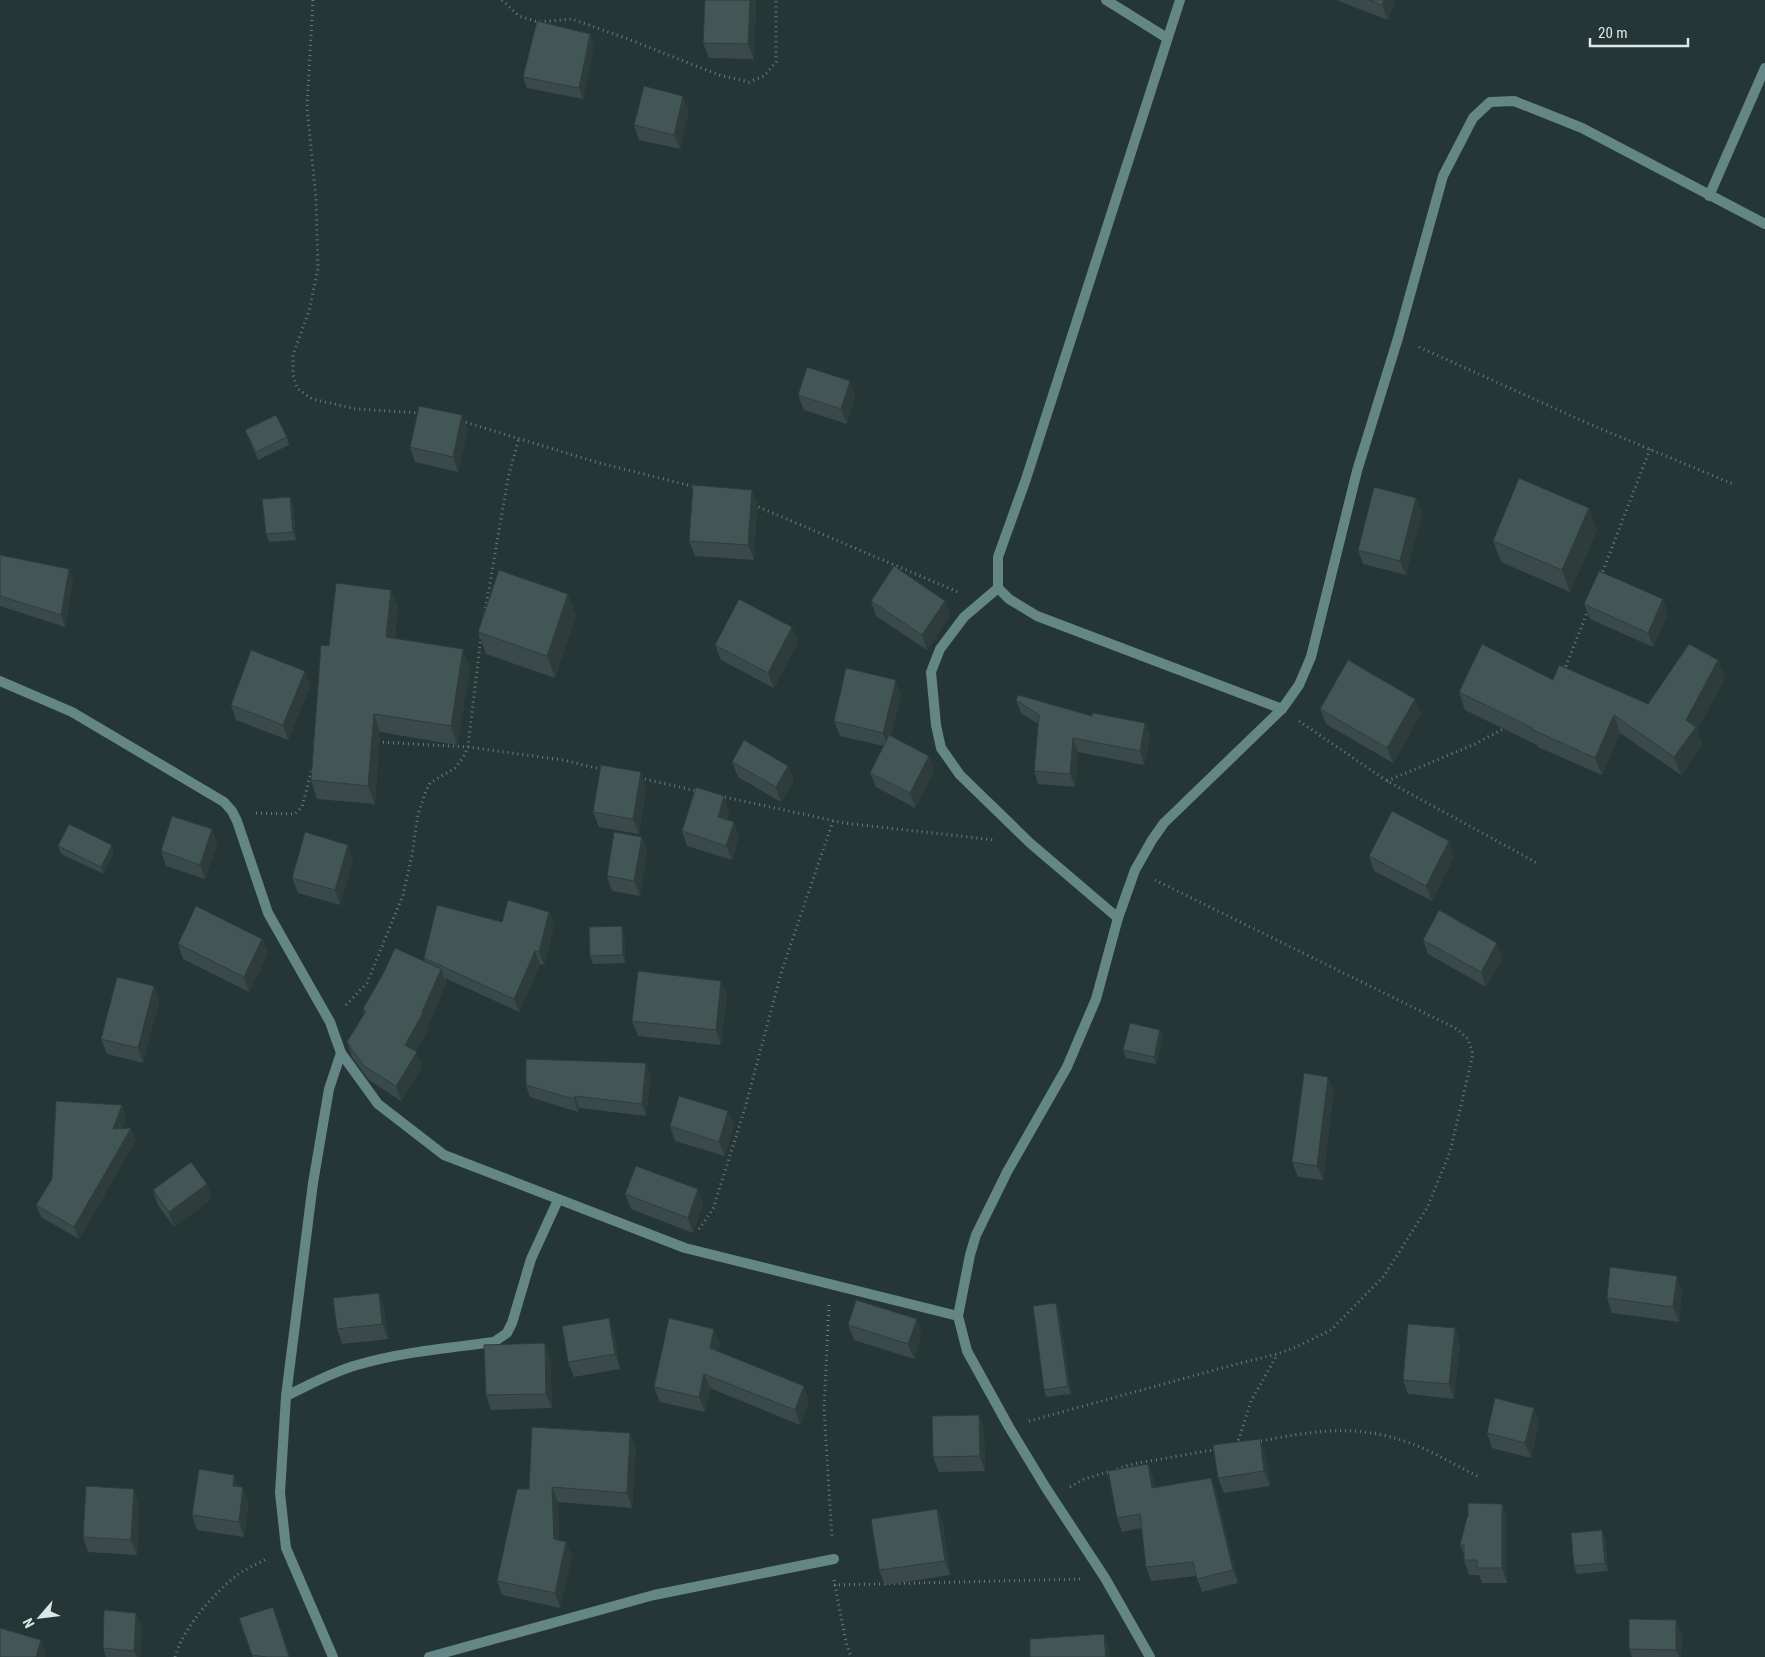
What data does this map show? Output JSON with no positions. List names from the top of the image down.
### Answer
{
  "scale_bar": "20 m",
  "north": "bottom left"
}
